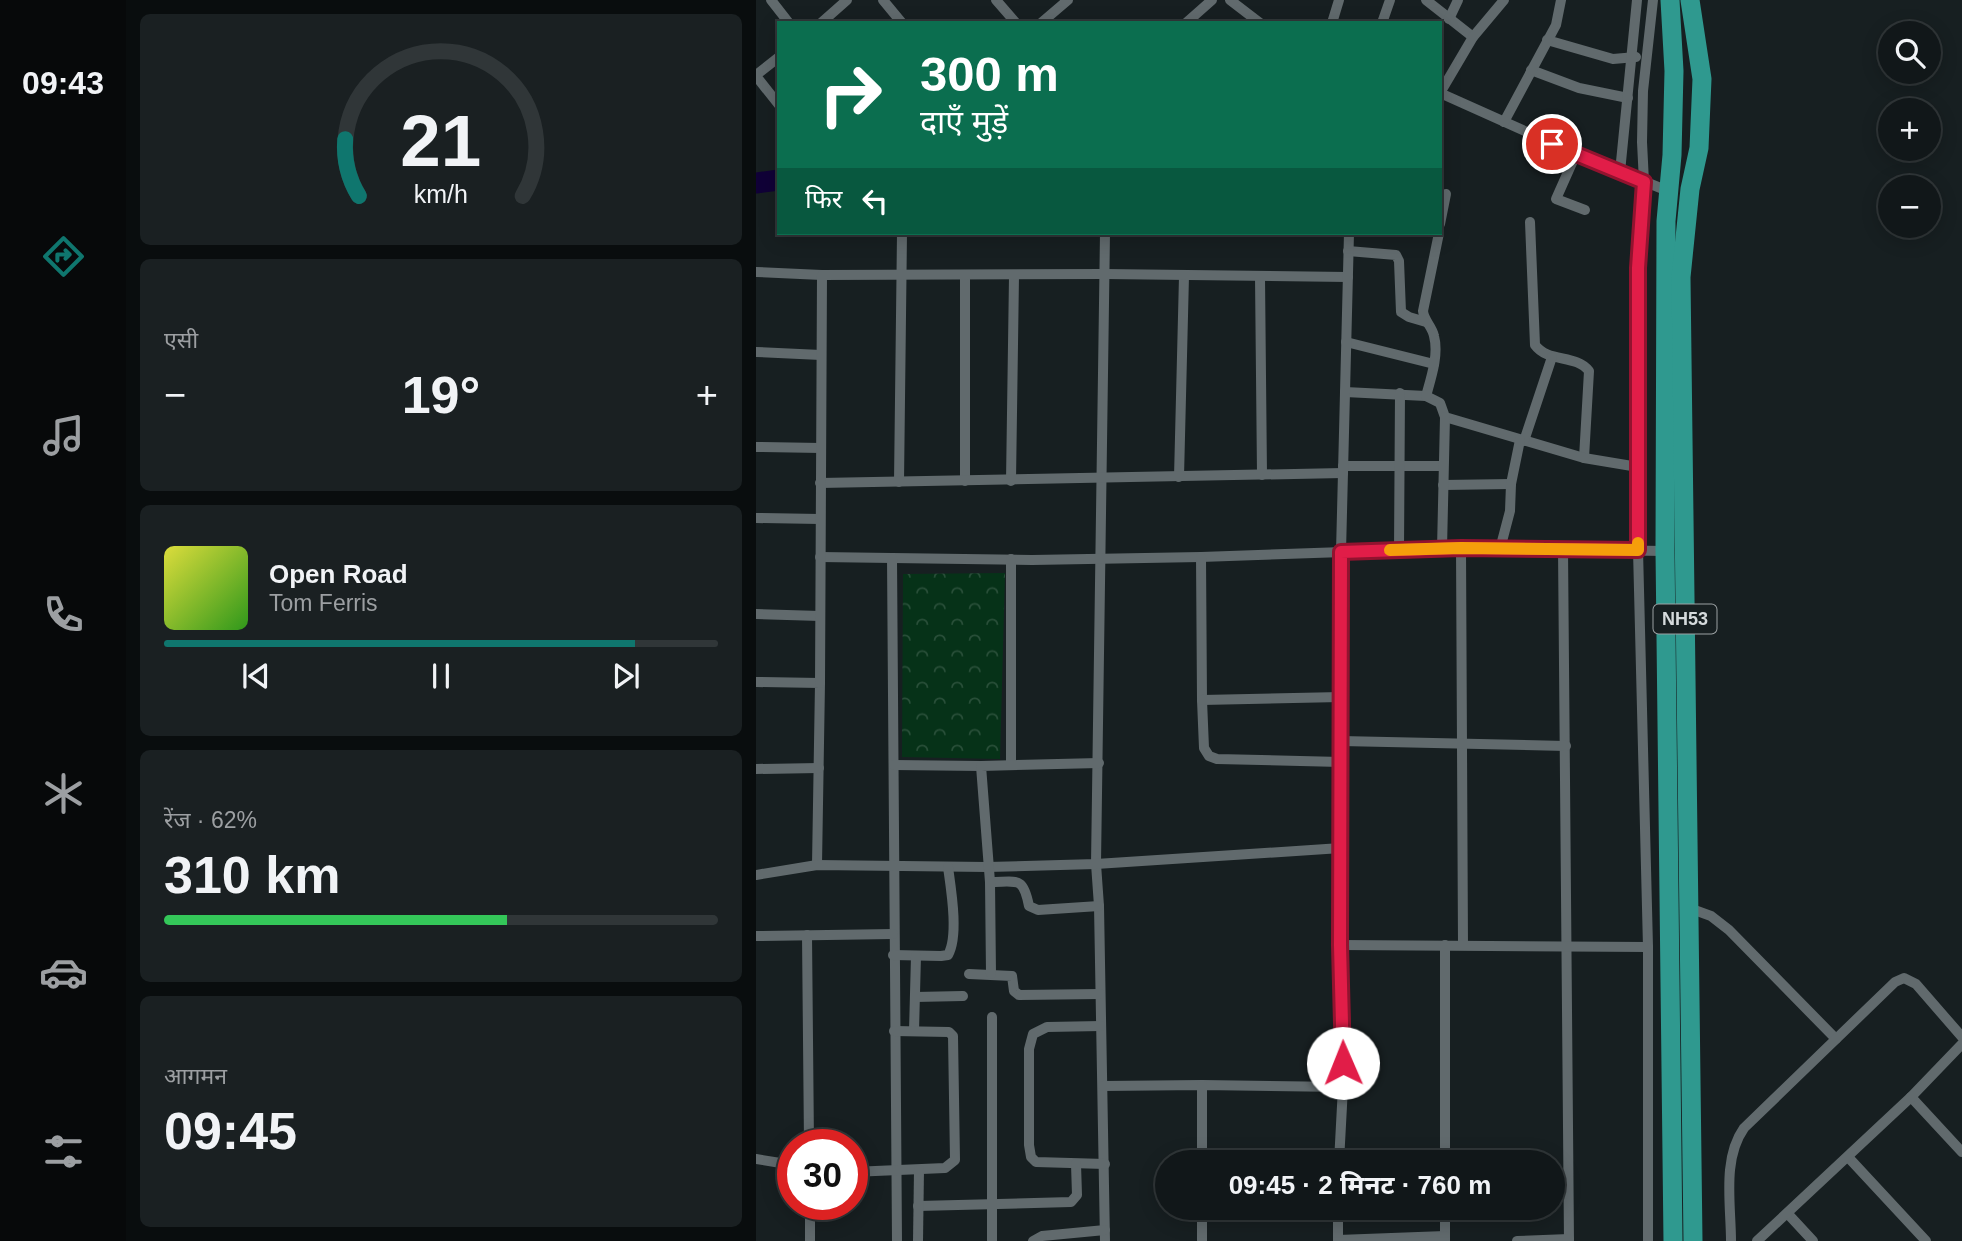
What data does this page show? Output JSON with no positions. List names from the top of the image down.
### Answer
{
  "streets": {
    "highway": ["NH53"]
  },
  "page": {
    "tabs": "09:43",
    "map_buttons": ["+", "−"],
    "turn": ["300 m", "दाएँ मुड़ें"],
    "then": "फिर",
    "tile": [
      "एसी",
      ["रेंज · 62%", "310 km"],
      ["आगमन", "09:45"]
    ],
    "heat": ["−", "19°", "+"],
    "song": ["Open Road", "Tom Ferris"],
    "limit": "30",
    "trip": "09:45 · 2 मिनट · 760 m",
    "gauge": ["21", "km/h"]
  }
}
